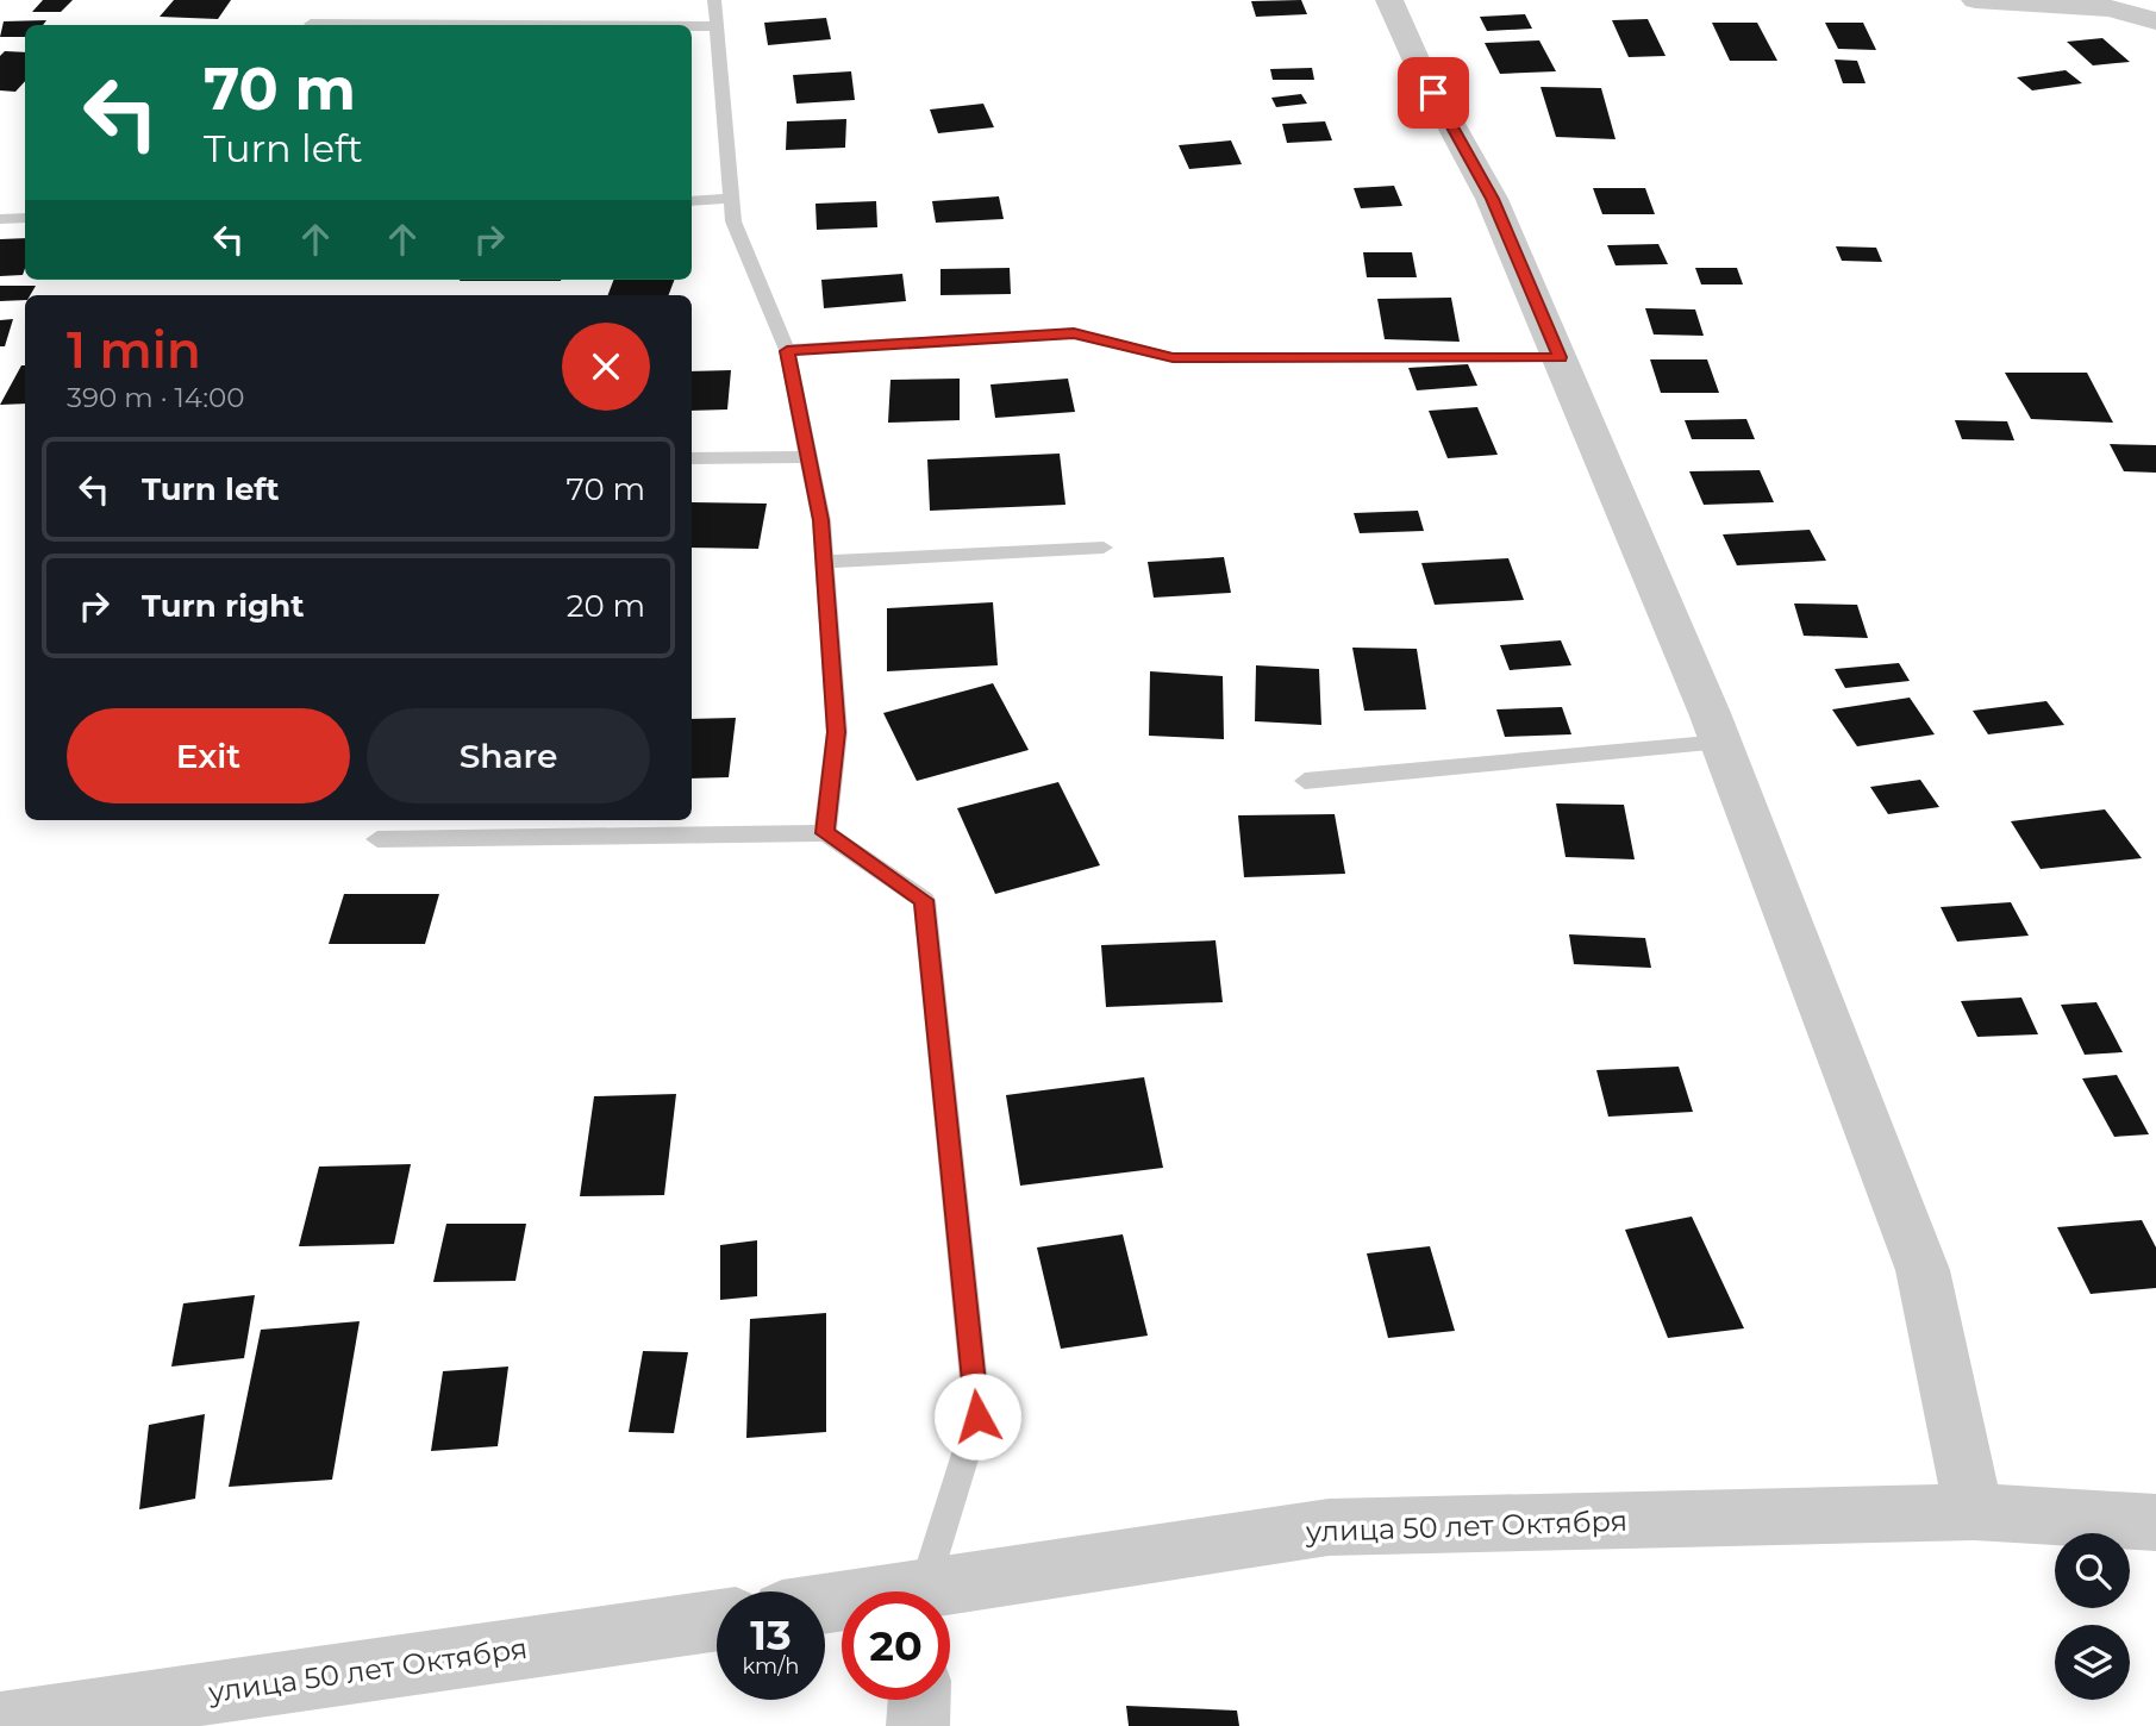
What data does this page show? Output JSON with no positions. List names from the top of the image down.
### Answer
{
  "streets": {
    "street": ["улица 50 лет Октября"]
  },
  "page": {
    "turn": ["70 m", "Turn left"],
    "heading": ["1 min", "390 m · 14:00"],
    "list": [
      {
        "name": "Turn left",
        "value": "70 m"
      },
      {
        "name": "Turn right",
        "value": "20 m"
      }
    ],
    "buttons": ["Exit", "Share"],
    "speed": "13 km/h",
    "limit": "20"
  }
}
